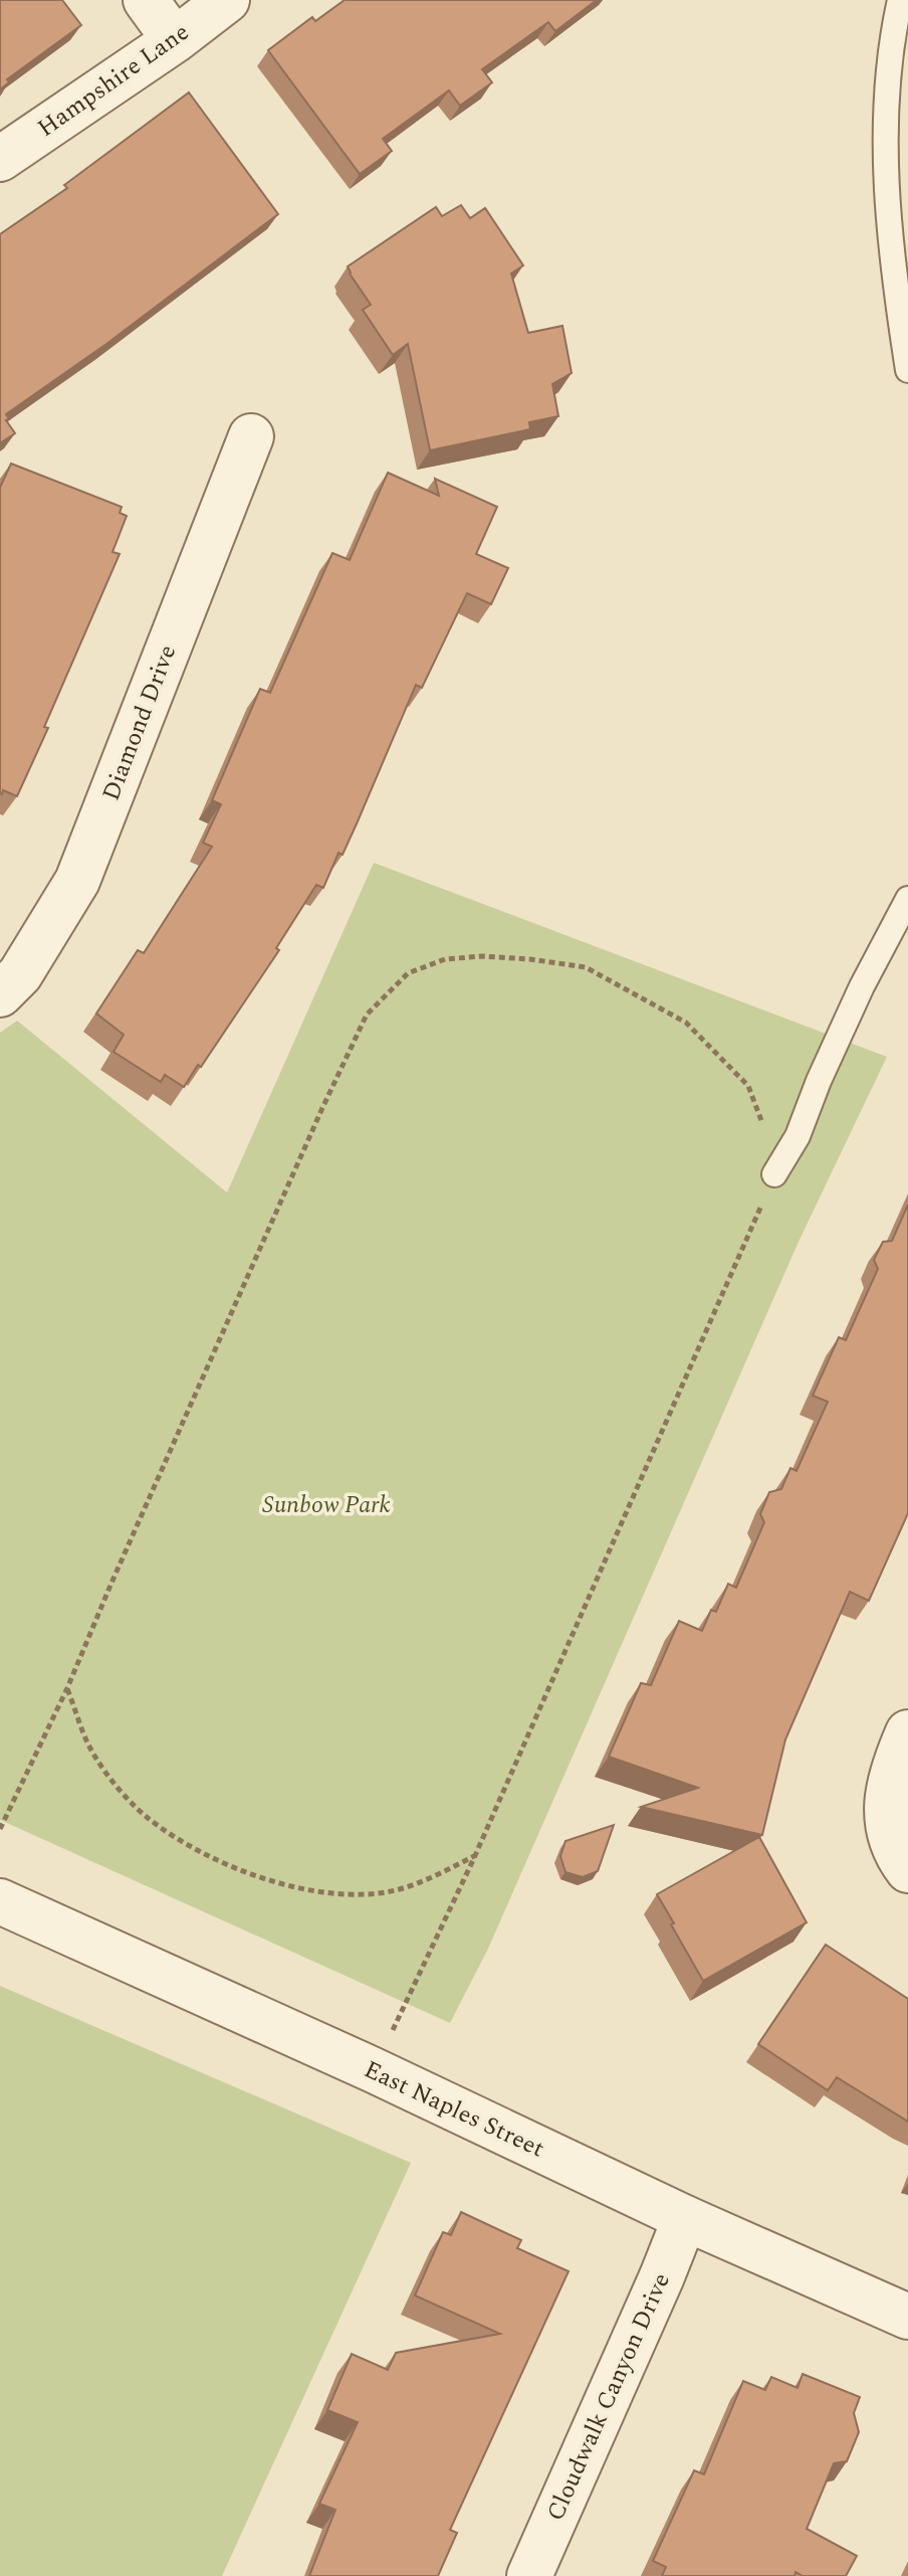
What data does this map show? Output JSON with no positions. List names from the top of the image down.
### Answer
{
  "streets": {
    "street": [
      "Hampshire Lane",
      "Diamond Drive",
      "East Naples Street",
      "Cloudwalk Canyon Drive"
    ]
  },
  "crossings": [
    ["East Naples Street", "Cloudwalk Canyon Drive"]
  ],
  "parks": ["Sunbow Park"]
}
